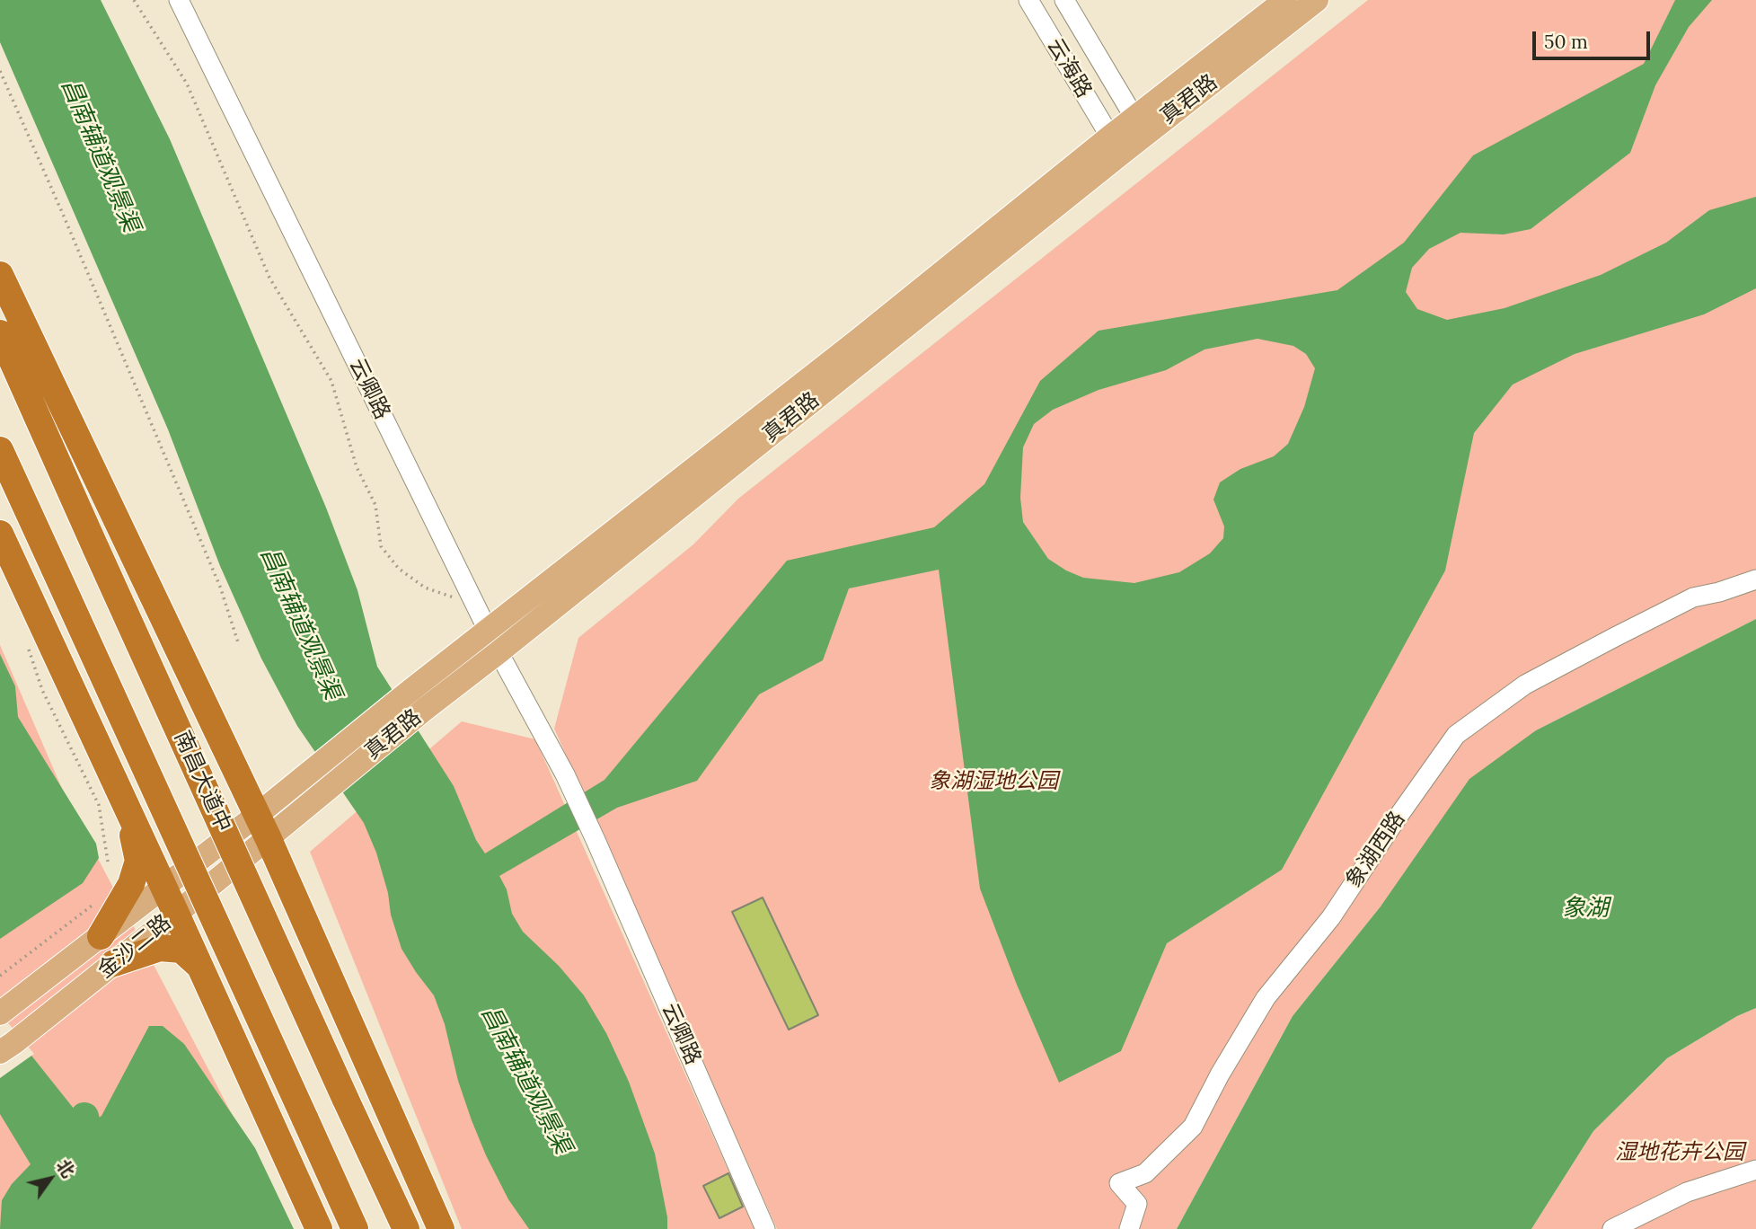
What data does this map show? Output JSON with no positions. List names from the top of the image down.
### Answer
{
  "streets": {
    "highway": ["南昌大道中"],
    "main road": ["真君路", "金沙二路"],
    "street": ["云海路", "云卿路", "象湖西路"]
  },
  "crossings": [
    ["云海路", "真君路"],
    ["真君路", "云卿路"],
    ["真君路", "金沙二路"]
  ],
  "water": ["昌南辅道观景渠", "象湖"],
  "parks": ["象湖湿地公园", "湿地花卉公园"],
  "scale_bar": "50 m",
  "north": "top right"
}
